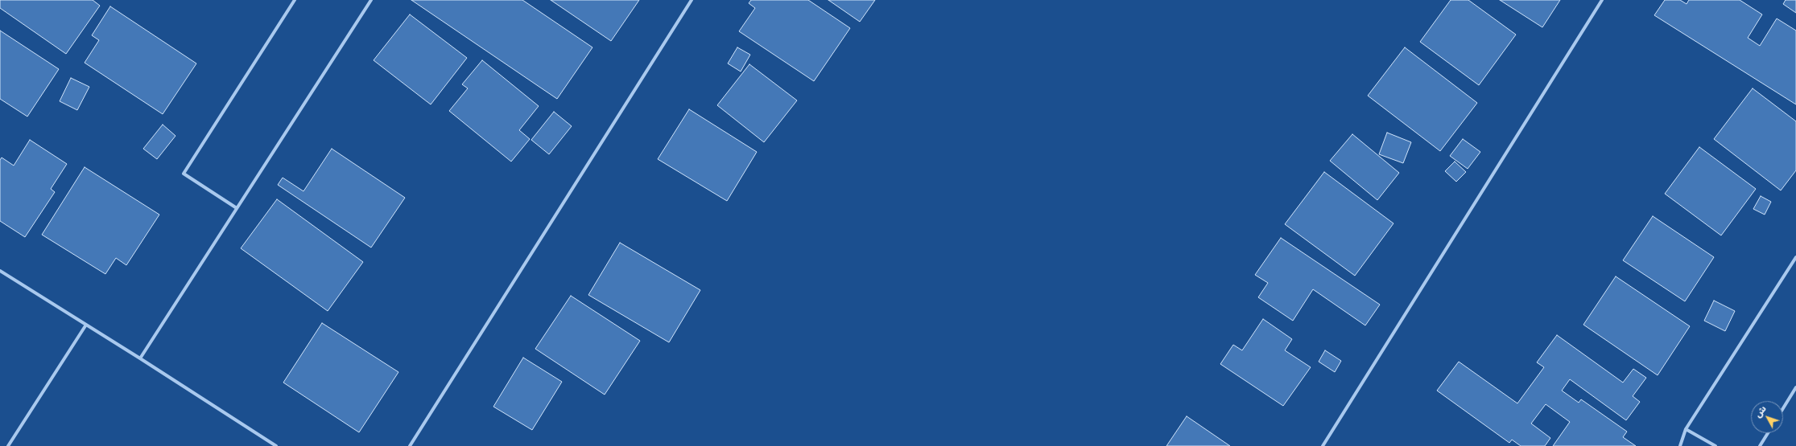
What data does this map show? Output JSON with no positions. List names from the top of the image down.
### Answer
{
  "north": "top left"
}
